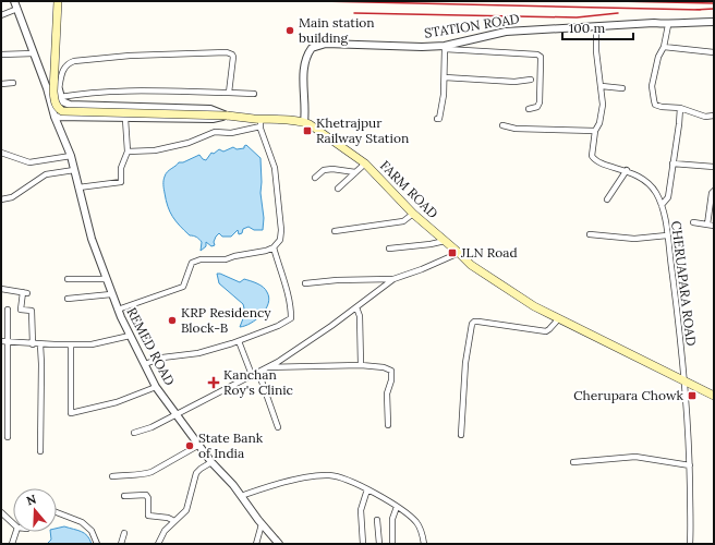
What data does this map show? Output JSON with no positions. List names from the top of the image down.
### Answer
{
  "streets": {
    "main road": ["FARM ROAD"],
    "street": ["STATION ROAD", "CHERUAPARA ROAD", "REMED ROAD"]
  },
  "crossings": [
    ["STATION ROAD", "FARM ROAD"],
    ["FARM ROAD", "CHERUAPARA ROAD"],
    ["FARM ROAD", "REMED ROAD"]
  ],
  "places": {
    "other": ["Main station building", "KRP Residency Block-B", "State Bank of India"],
    "transit": ["Khetrajpur Railway Station", "JLN Road", "Cherupara Chowk"],
    "health": ["Kanchan Roy's Clinic"]
  },
  "scale_bar": "100 m",
  "north": "top"
}
